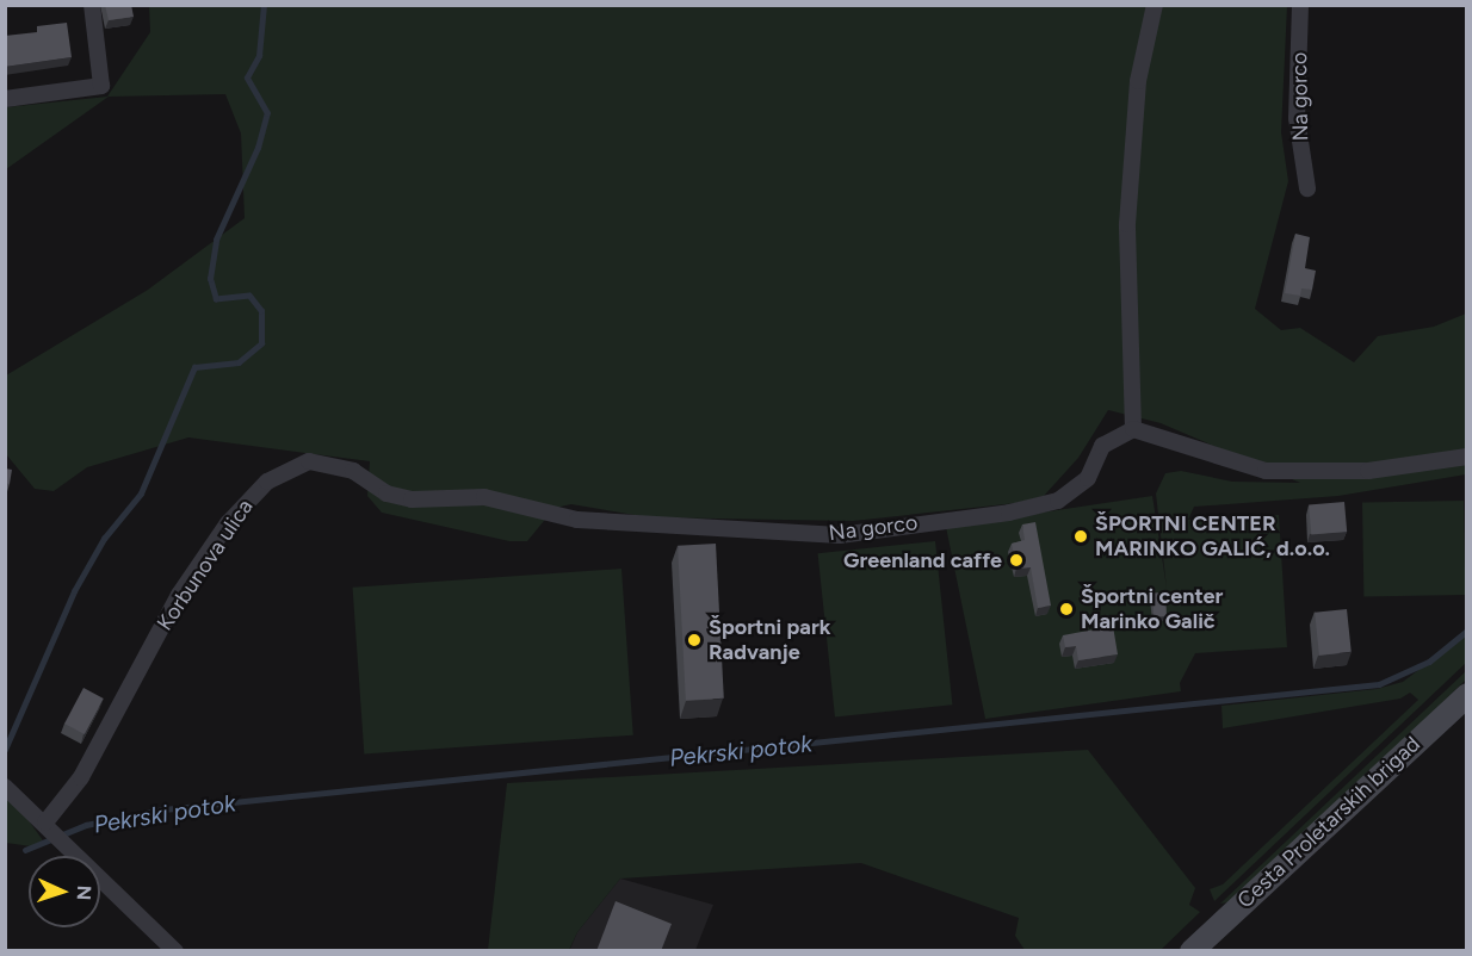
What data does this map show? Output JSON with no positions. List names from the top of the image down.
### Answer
{
  "streets": {
    "main road": ["Cesta Proletarskih brigad"],
    "street": ["Na gorco", "Korbunova ulica"]
  },
  "crossings": [
    ["Na gorco", "Korbunova ulica"]
  ],
  "water": ["Pekrski potok"],
  "places": [
    "ŠPORTNI CENTER MARINKO GALIĆ, d.o.o.",
    "Greenland caffe",
    "Športni center Marinko Galič",
    "Športni park Radvanje"
  ],
  "north": "right"
}
